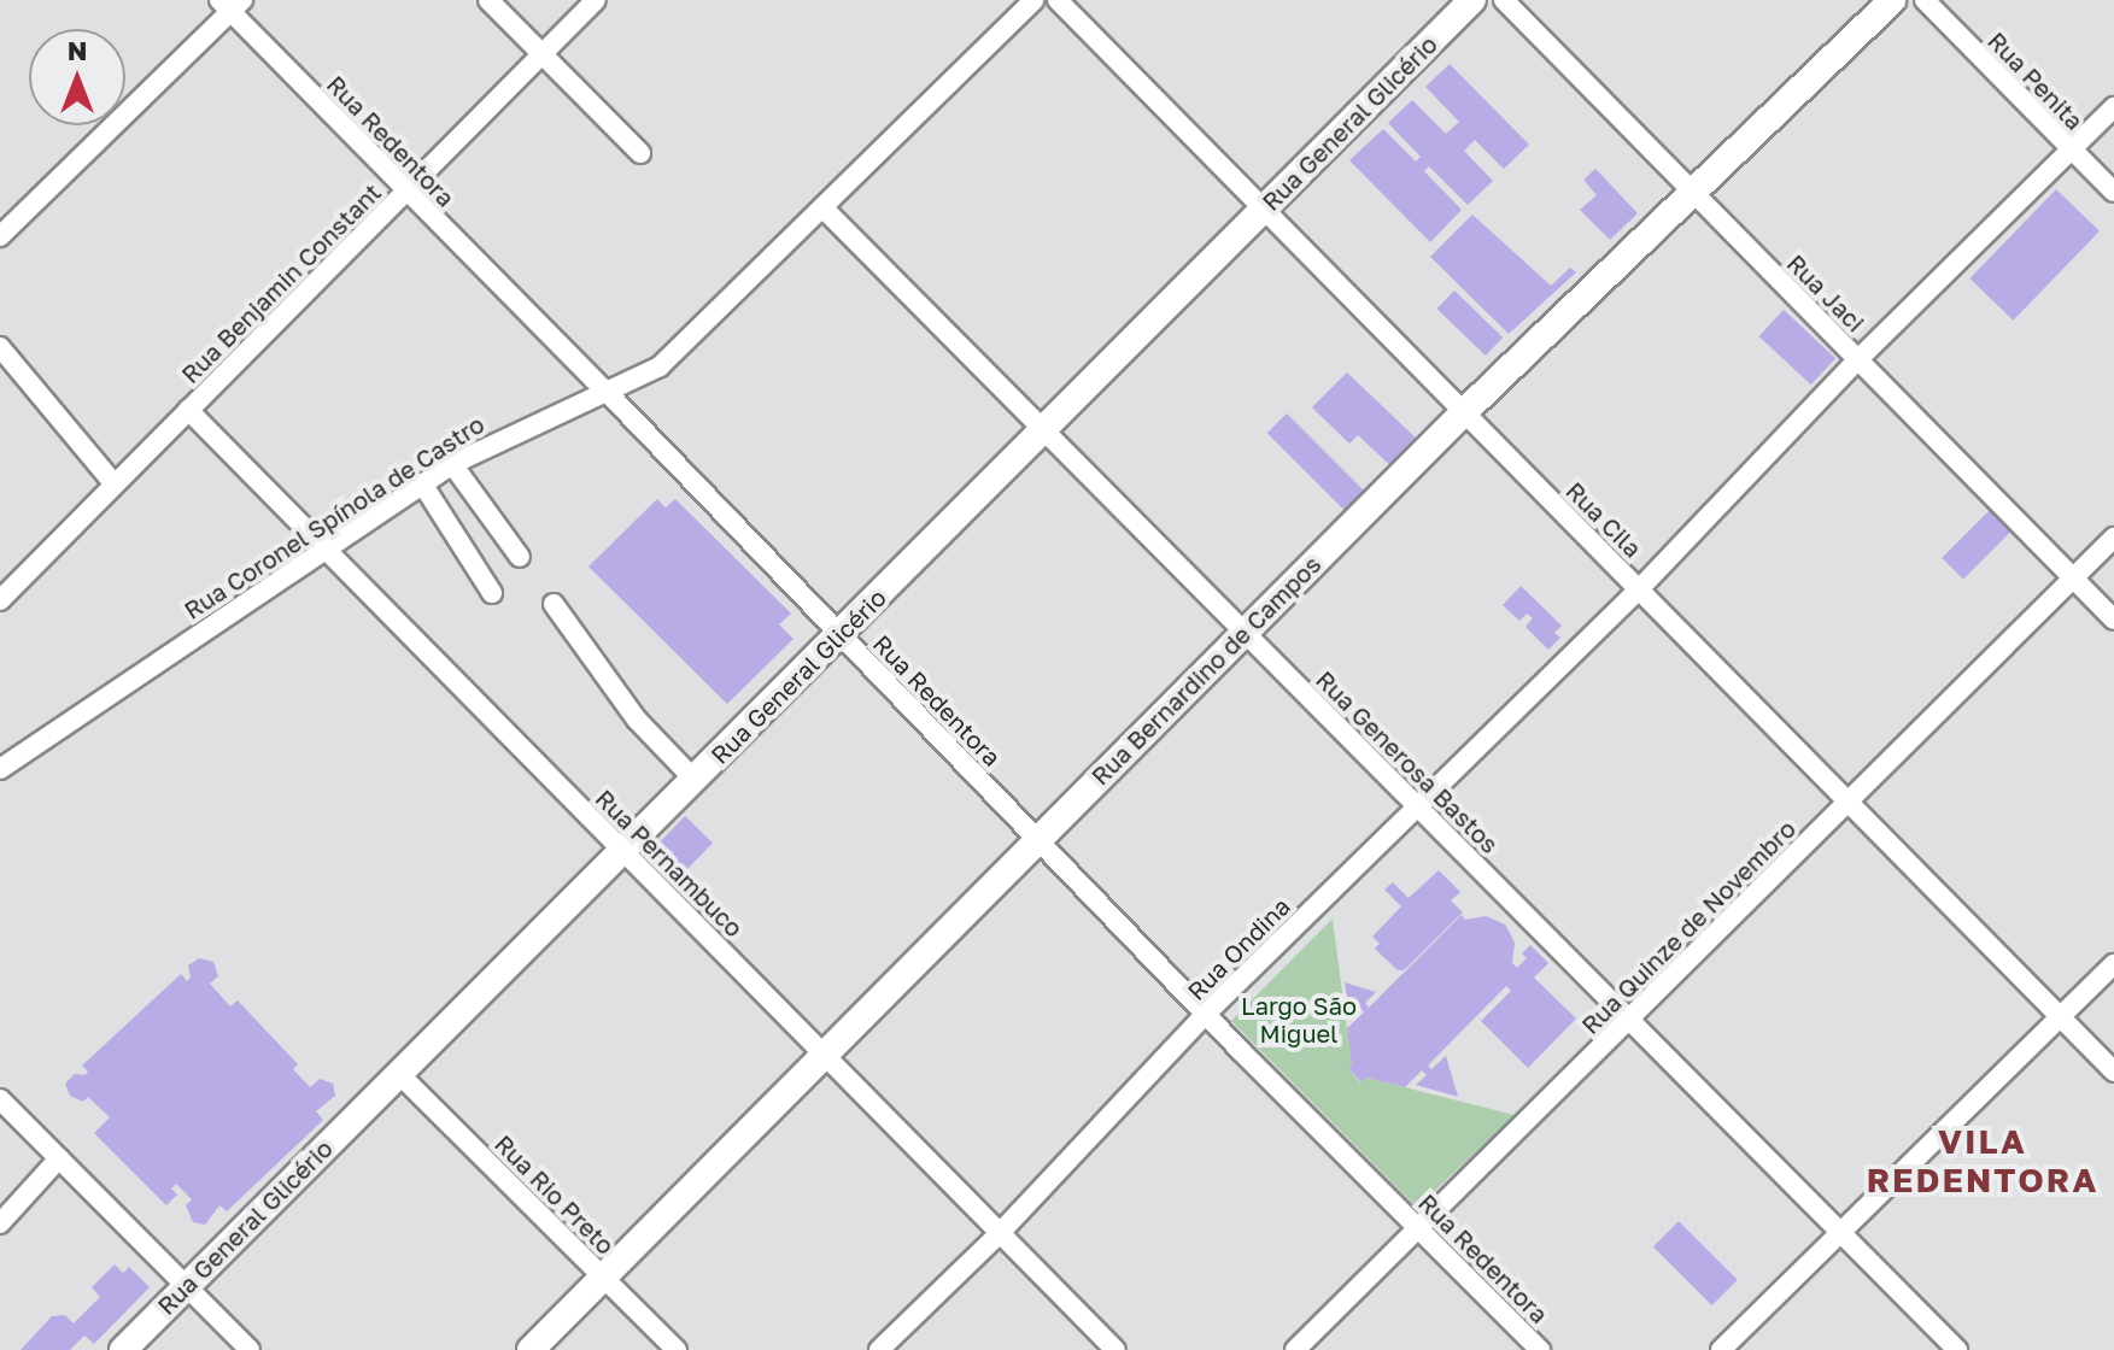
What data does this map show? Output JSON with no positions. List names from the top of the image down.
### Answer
{
  "streets": {
    "street": [
      "Rua Penita",
      "Rua General Glicério",
      "Rua Redentora",
      "Rua Benjamin Constant",
      "Rua Jaci",
      "Rua Coronel Spínola de Castro",
      "Rua Cila",
      "Rua Bernardino de Campos",
      "Rua Generosa Bastos",
      "Rua Pernambuco",
      "Rua Quinze de Novembro",
      "Rua Ondina",
      "Rua Rio Preto"
    ]
  },
  "crossings": [
    ["Rua Penita", "Rua Ondina"],
    ["Rua General Glicério", "Rua Redentora"],
    ["Rua General Glicério", "Rua Cila"],
    ["Rua General Glicério", "Rua Generosa Bastos"],
    ["Rua General Glicério", "Rua Pernambuco"],
    ["Rua General Glicério", "Rua Rio Preto"],
    ["Rua Redentora", "Rua Benjamin Constant"],
    ["Rua Redentora", "Rua Coronel Spínola de Castro"],
    ["Rua Redentora", "Rua Bernardino de Campos"],
    ["Rua Redentora", "Rua Quinze de Novembro"],
    ["Rua Redentora", "Rua Ondina"],
    ["Rua Benjamin Constant", "Rua Pernambuco"],
    ["Rua Jaci", "Rua Bernardino de Campos"],
    ["Rua Jaci", "Rua Quinze de Novembro"],
    ["Rua Jaci", "Rua Ondina"],
    ["Rua Coronel Spínola de Castro", "Rua Generosa Bastos"],
    ["Rua Coronel Spínola de Castro", "Rua Pernambuco"],
    ["Rua Cila", "Rua Bernardino de Campos"],
    ["Rua Cila", "Rua Quinze de Novembro"],
    ["Rua Cila", "Rua Ondina"],
    ["Rua Bernardino de Campos", "Rua Generosa Bastos"],
    ["Rua Bernardino de Campos", "Rua Pernambuco"],
    ["Rua Bernardino de Campos", "Rua Rio Preto"],
    ["Rua Generosa Bastos", "Rua Quinze de Novembro"],
    ["Rua Generosa Bastos", "Rua Ondina"],
    ["Rua Pernambuco", "Rua Ondina"]
  ],
  "districts": ["VILA REDENTORA"],
  "parks": ["Largo São Miguel"],
  "north": "top"
}
